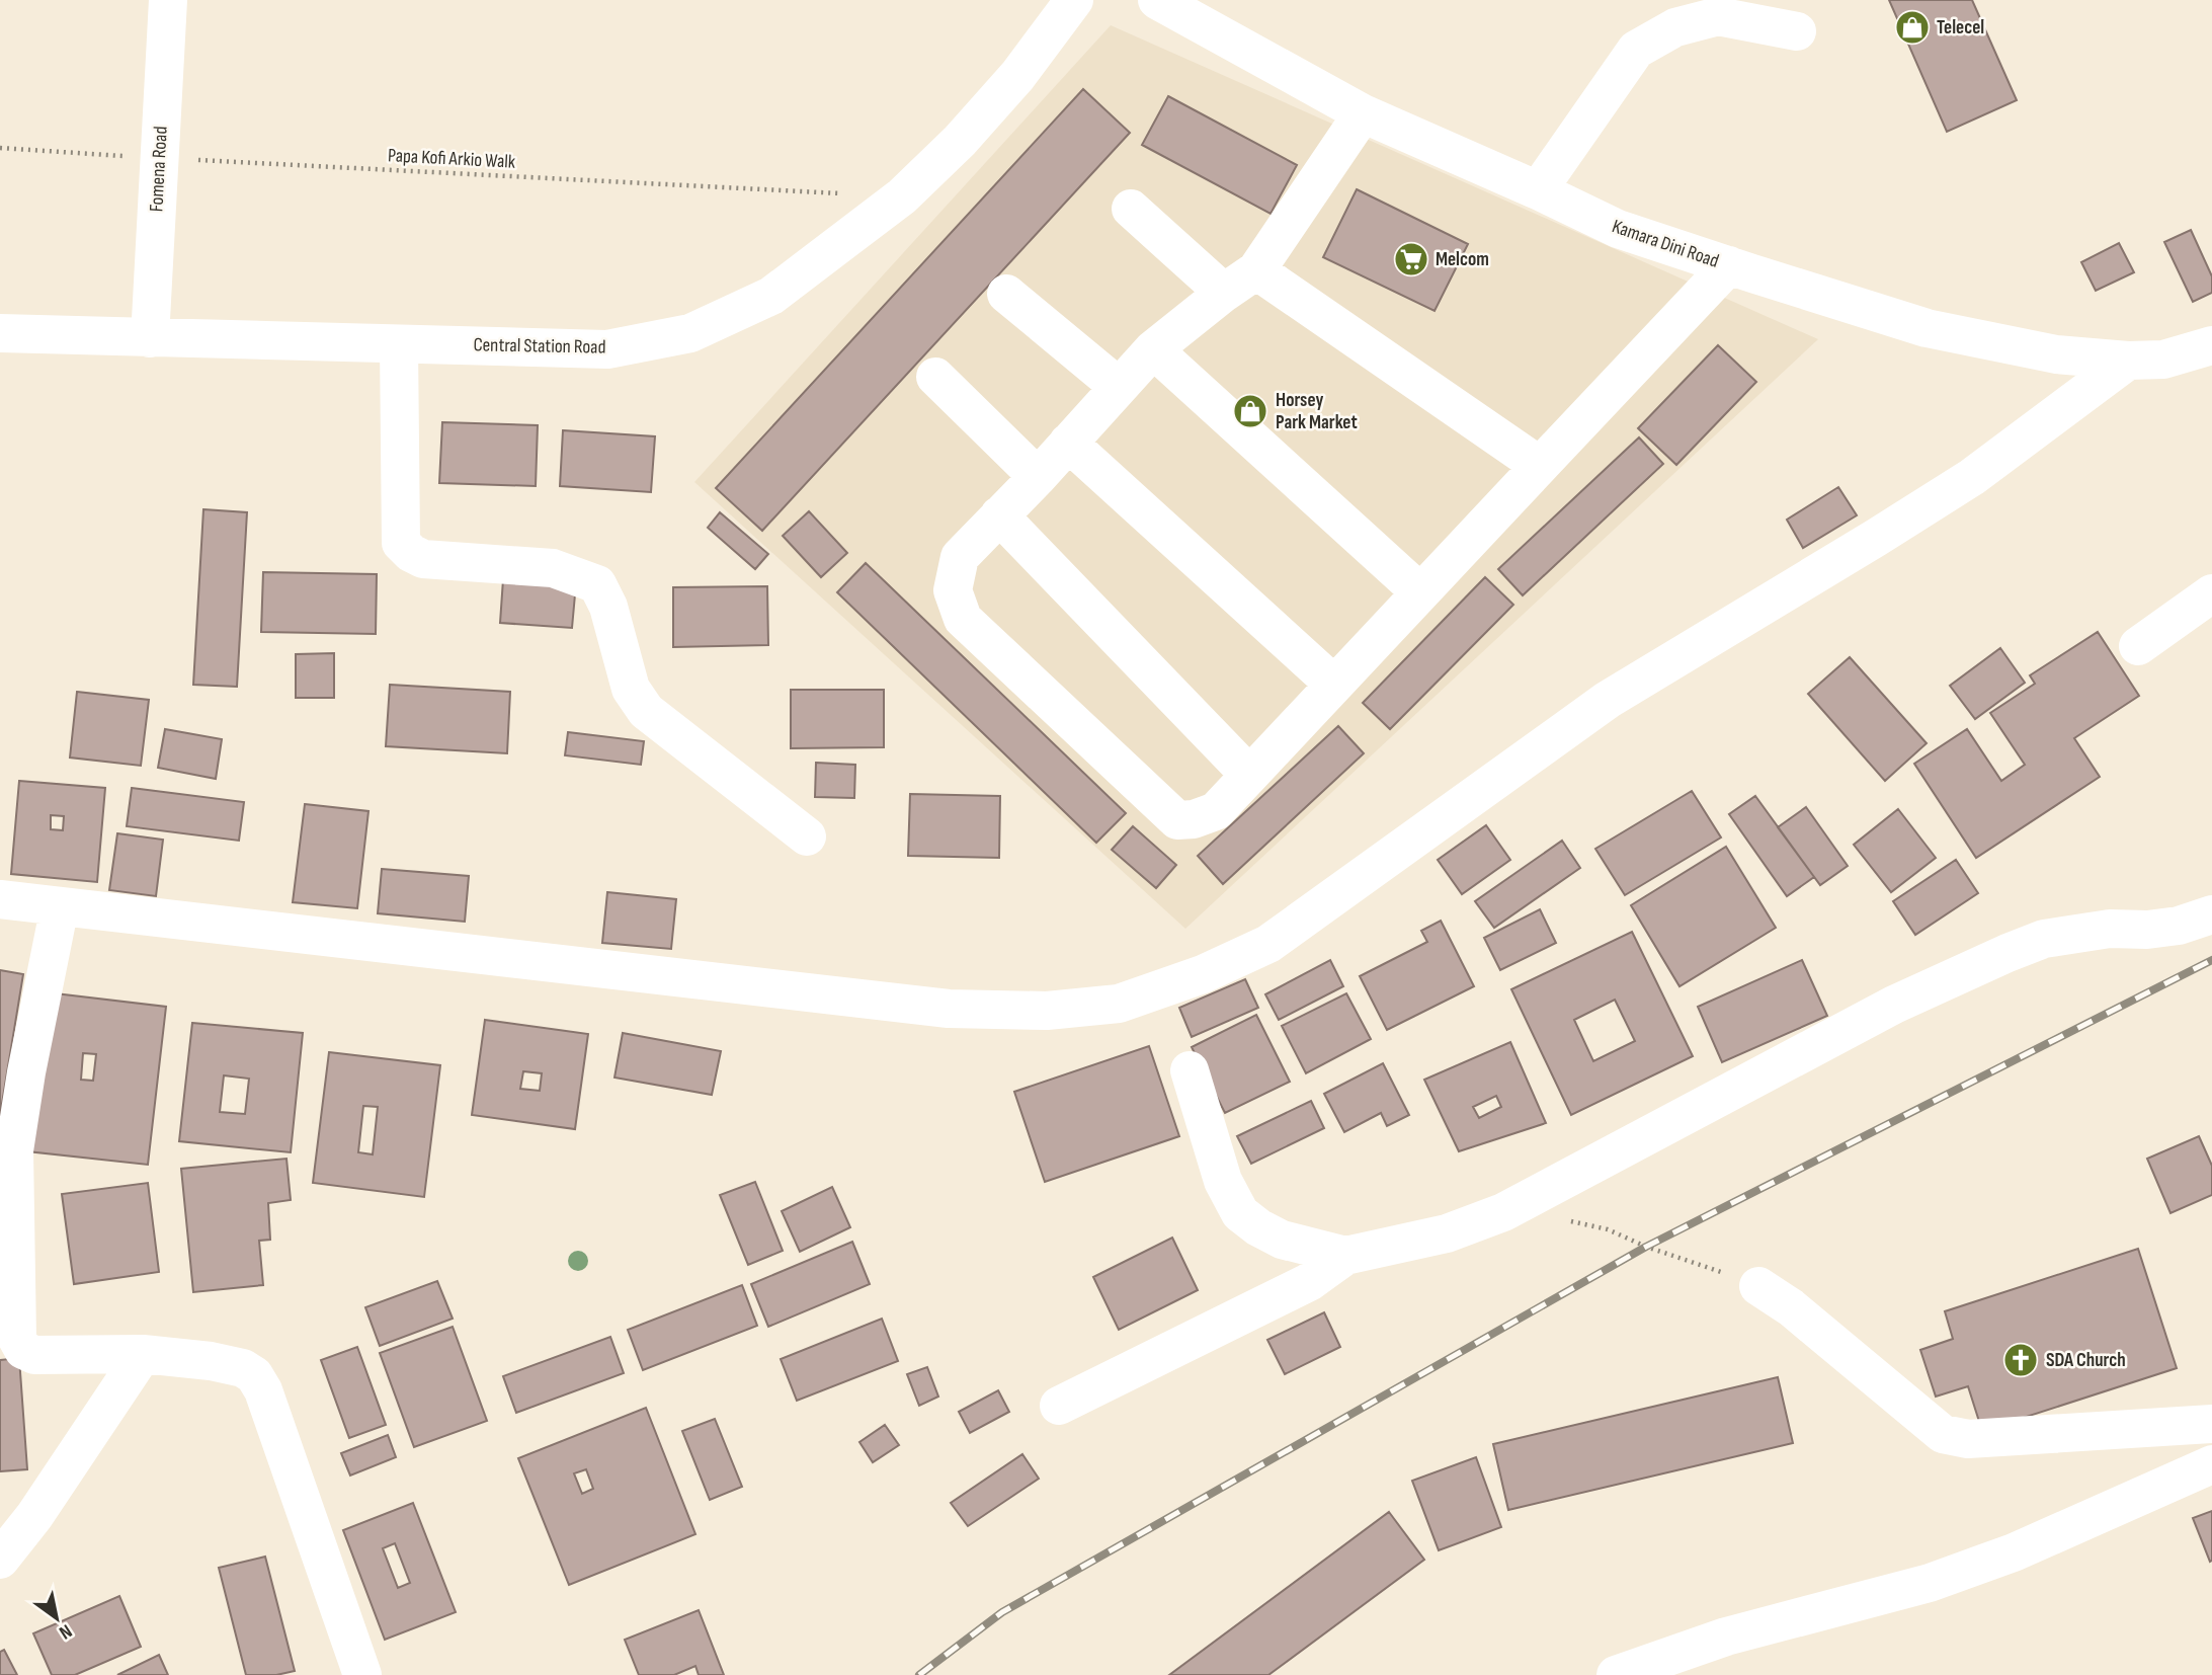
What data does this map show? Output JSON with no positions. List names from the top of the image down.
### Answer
{
  "streets": {
    "street": ["Fomena Road", "Kamara Dini Road", "Central Station Road"],
    "path": ["Papa Kofi Arkio Walk"]
  },
  "crossings": [
    ["Papa Kofi Arkio Walk", "Fomena Road"],
    ["Papa Kofi Arkio Walk", "Central Station Road"],
    ["Fomena Road", "Central Station Road"]
  ],
  "places": {
    "shop": ["Telecel", "Horsey Park Market"],
    "supermarket": ["Melcom"],
    "church": ["SDA Church"]
  },
  "north": "bottom right"
}
